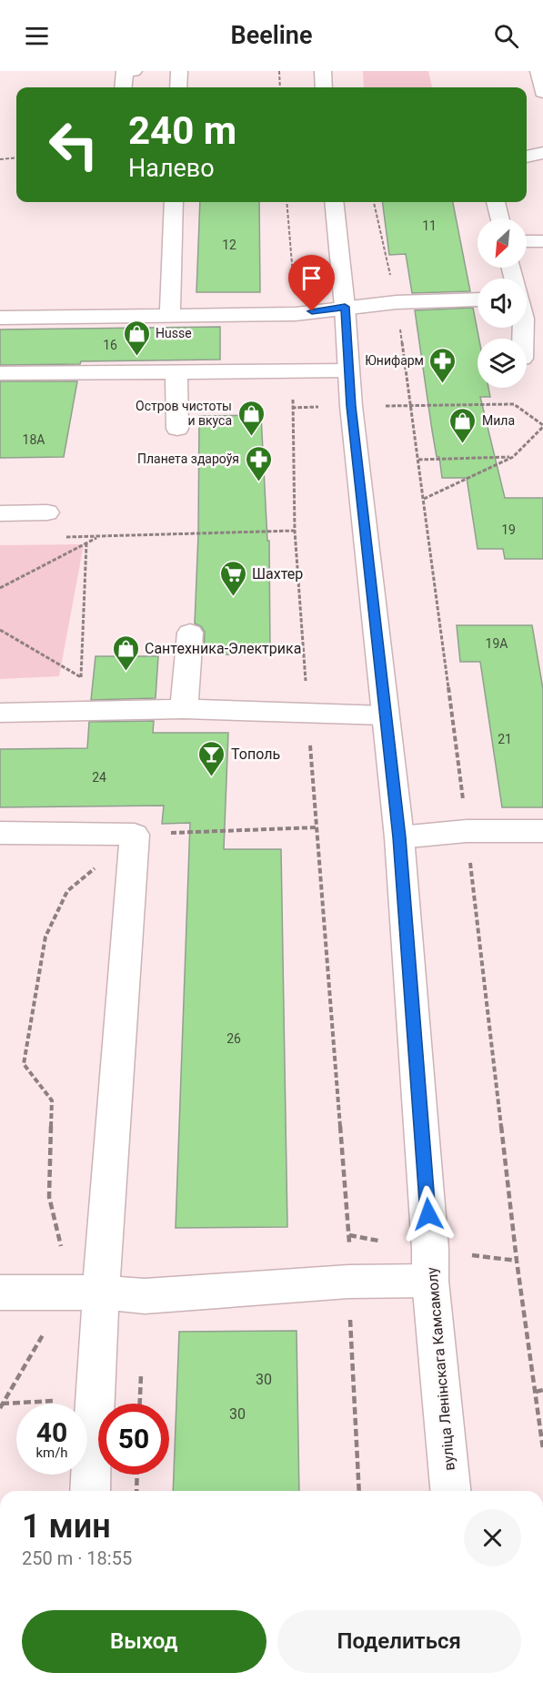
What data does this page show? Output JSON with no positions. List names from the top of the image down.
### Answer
{
  "streets": {
    "main road": ["вуліца Ленінскага Камсамолу"]
  },
  "places": {
    "shop": [
      "Husse",
      "Остров чистоты и вкуса",
      "Мила",
      "Сантехника-Электрика"
    ],
    "pharmacy": ["Юнифарм", "Планета здароўя"],
    "supermarket": ["Шахтер"],
    "bar": ["Тополь"]
  },
  "house_numbers": [
    "11",
    "12",
    "16",
    "18А",
    "19",
    "19А",
    "21",
    "24",
    "26",
    "30",
    "30"
  ],
  "north": "bottom left",
  "page": {
    "header": "Beeline",
    "turn": ["240 m", "Налево"],
    "speed": "40 km/h",
    "limit": "50",
    "heading": ["1 мин", "250 m · 18:55"],
    "buttons": ["Выход", "Поделиться"]
  }
}
